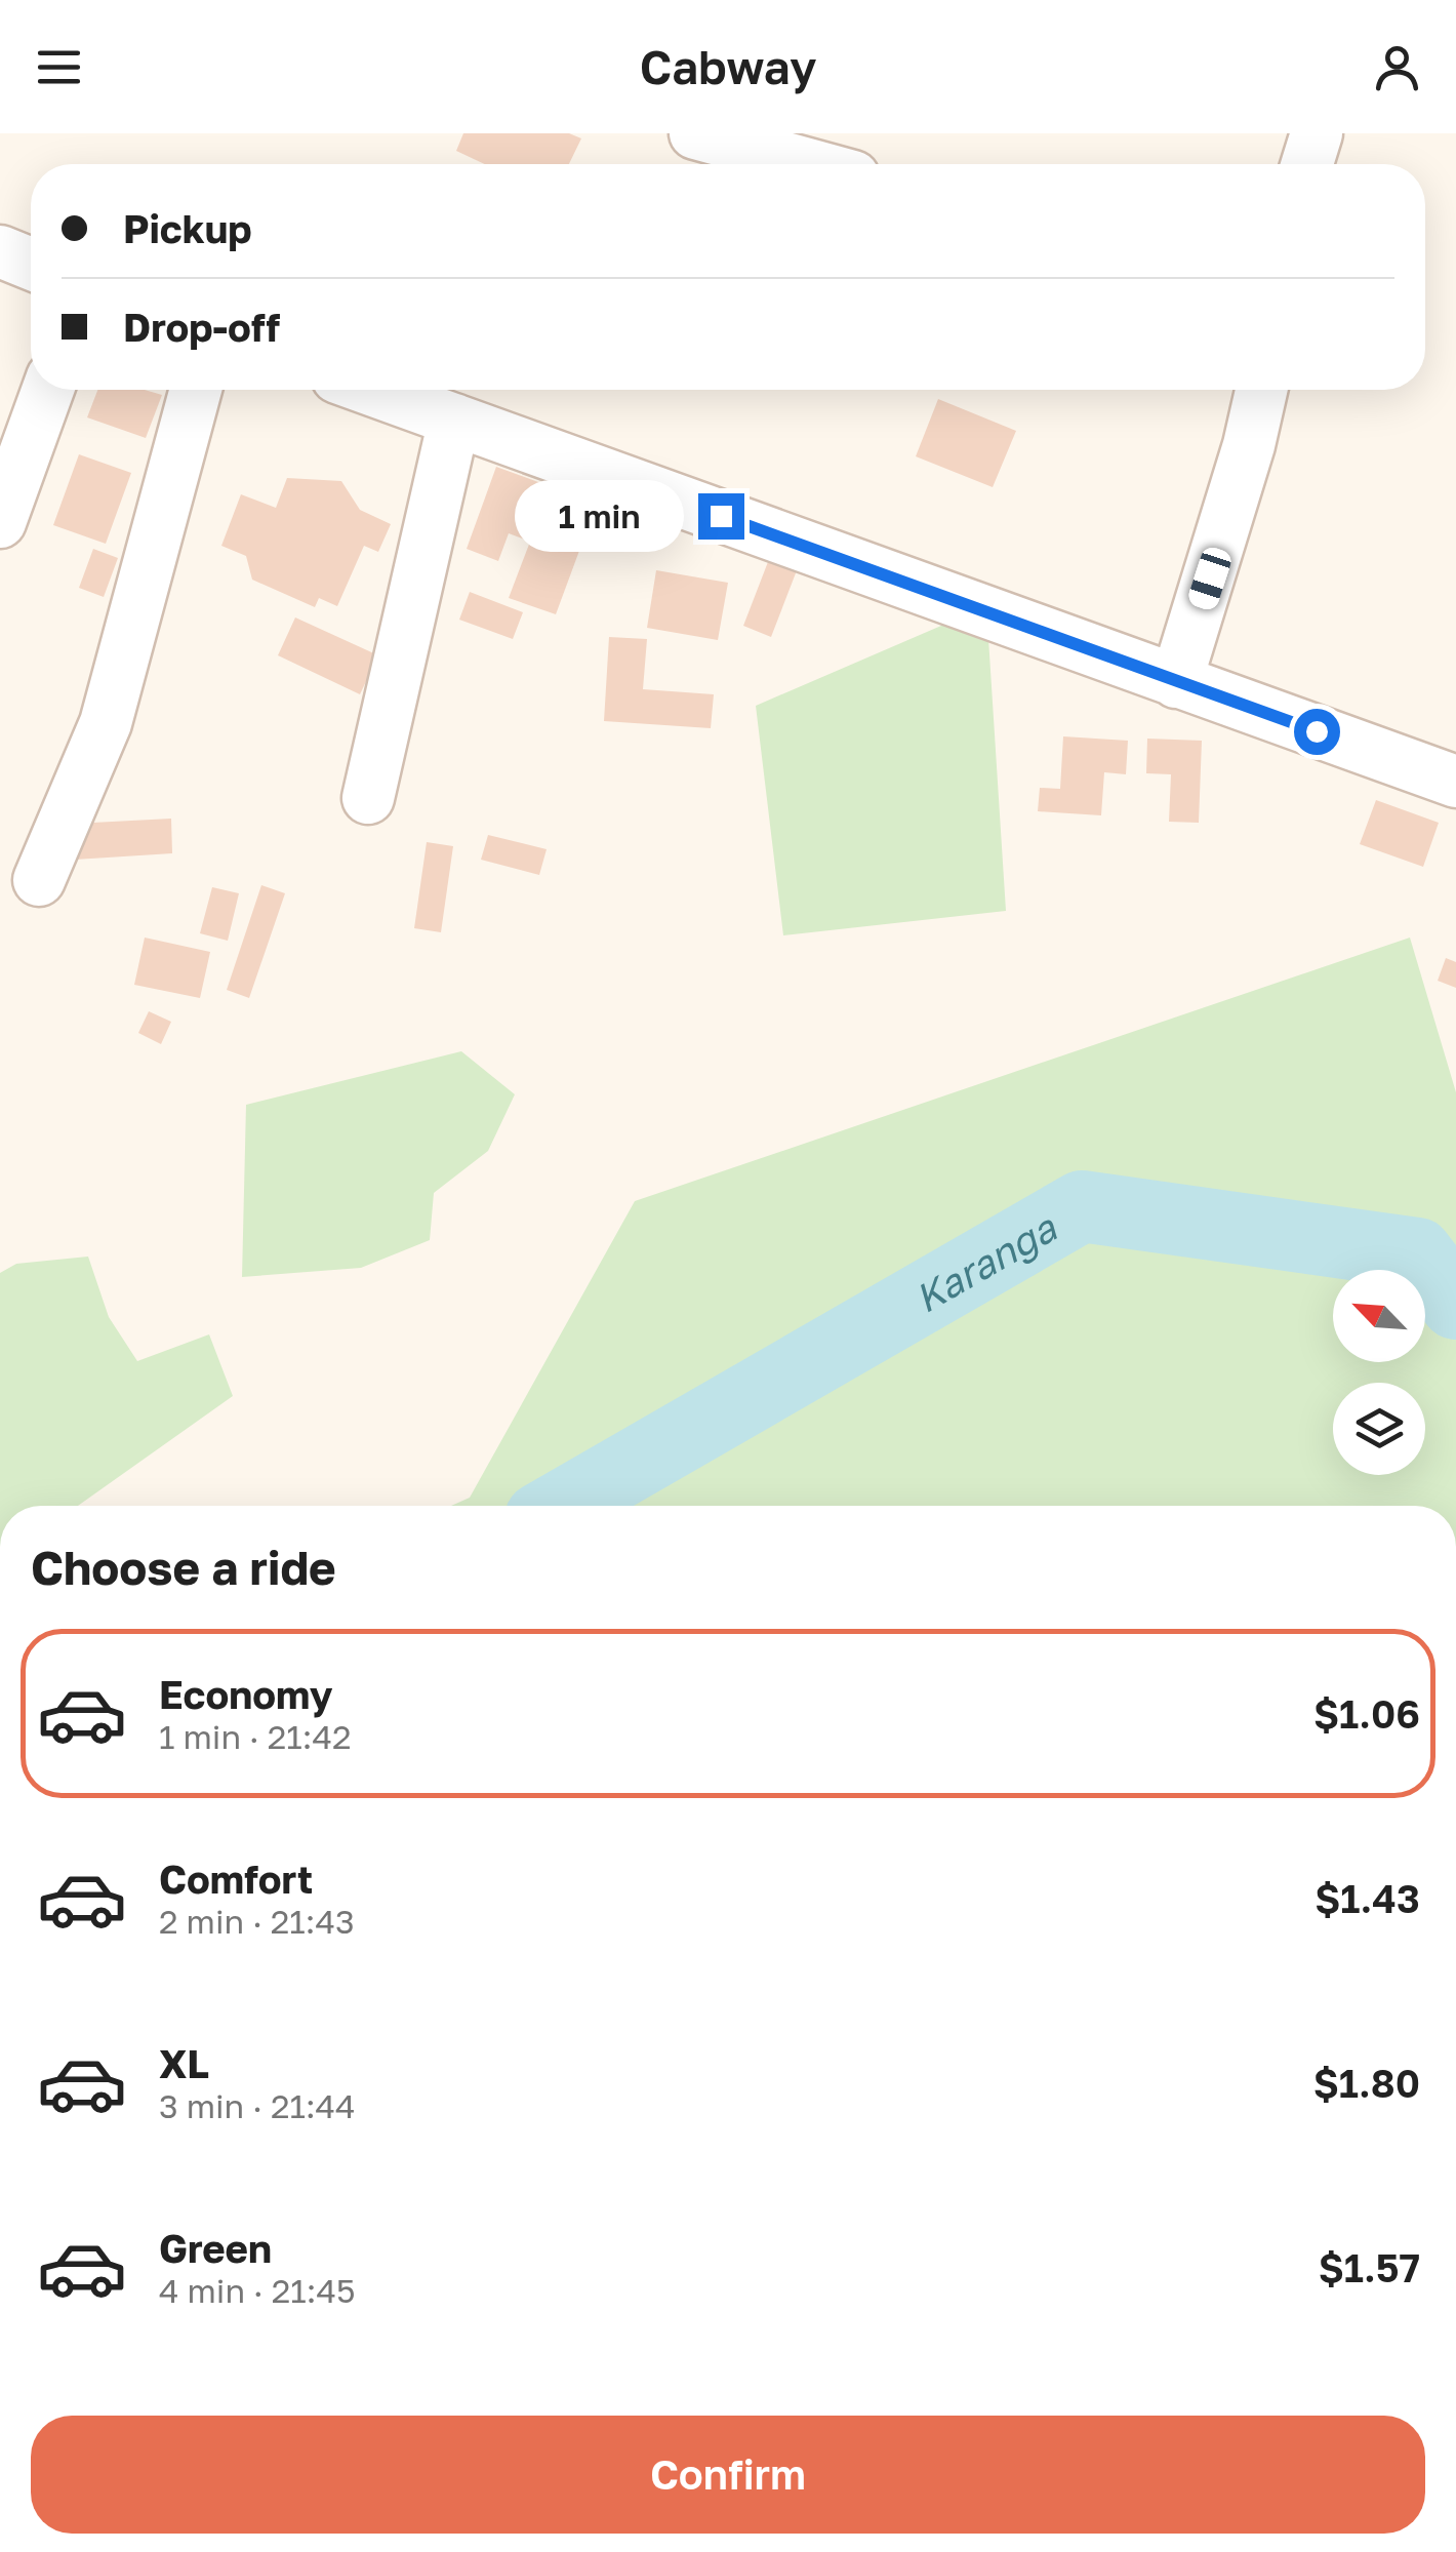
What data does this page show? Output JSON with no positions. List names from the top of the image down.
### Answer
{
  "water": ["Karanga"],
  "north": "top left",
  "page": {
    "header": "Cabway",
    "banner": ["Pickup", "Drop-off"],
    "bubble": "1 min",
    "heading": "Choose a ride",
    "list": [
      {
        "name": "Economy",
        "note": "1 min · 21:42",
        "value": "$1.06"
      },
      {
        "name": "Comfort",
        "note": "2 min · 21:43",
        "value": "$1.43"
      },
      {
        "name": "XL",
        "note": "3 min · 21:44",
        "value": "$1.80"
      },
      {
        "name": "Green",
        "note": "4 min · 21:45",
        "value": "$1.57"
      }
    ],
    "buttons": "Confirm"
  }
}
